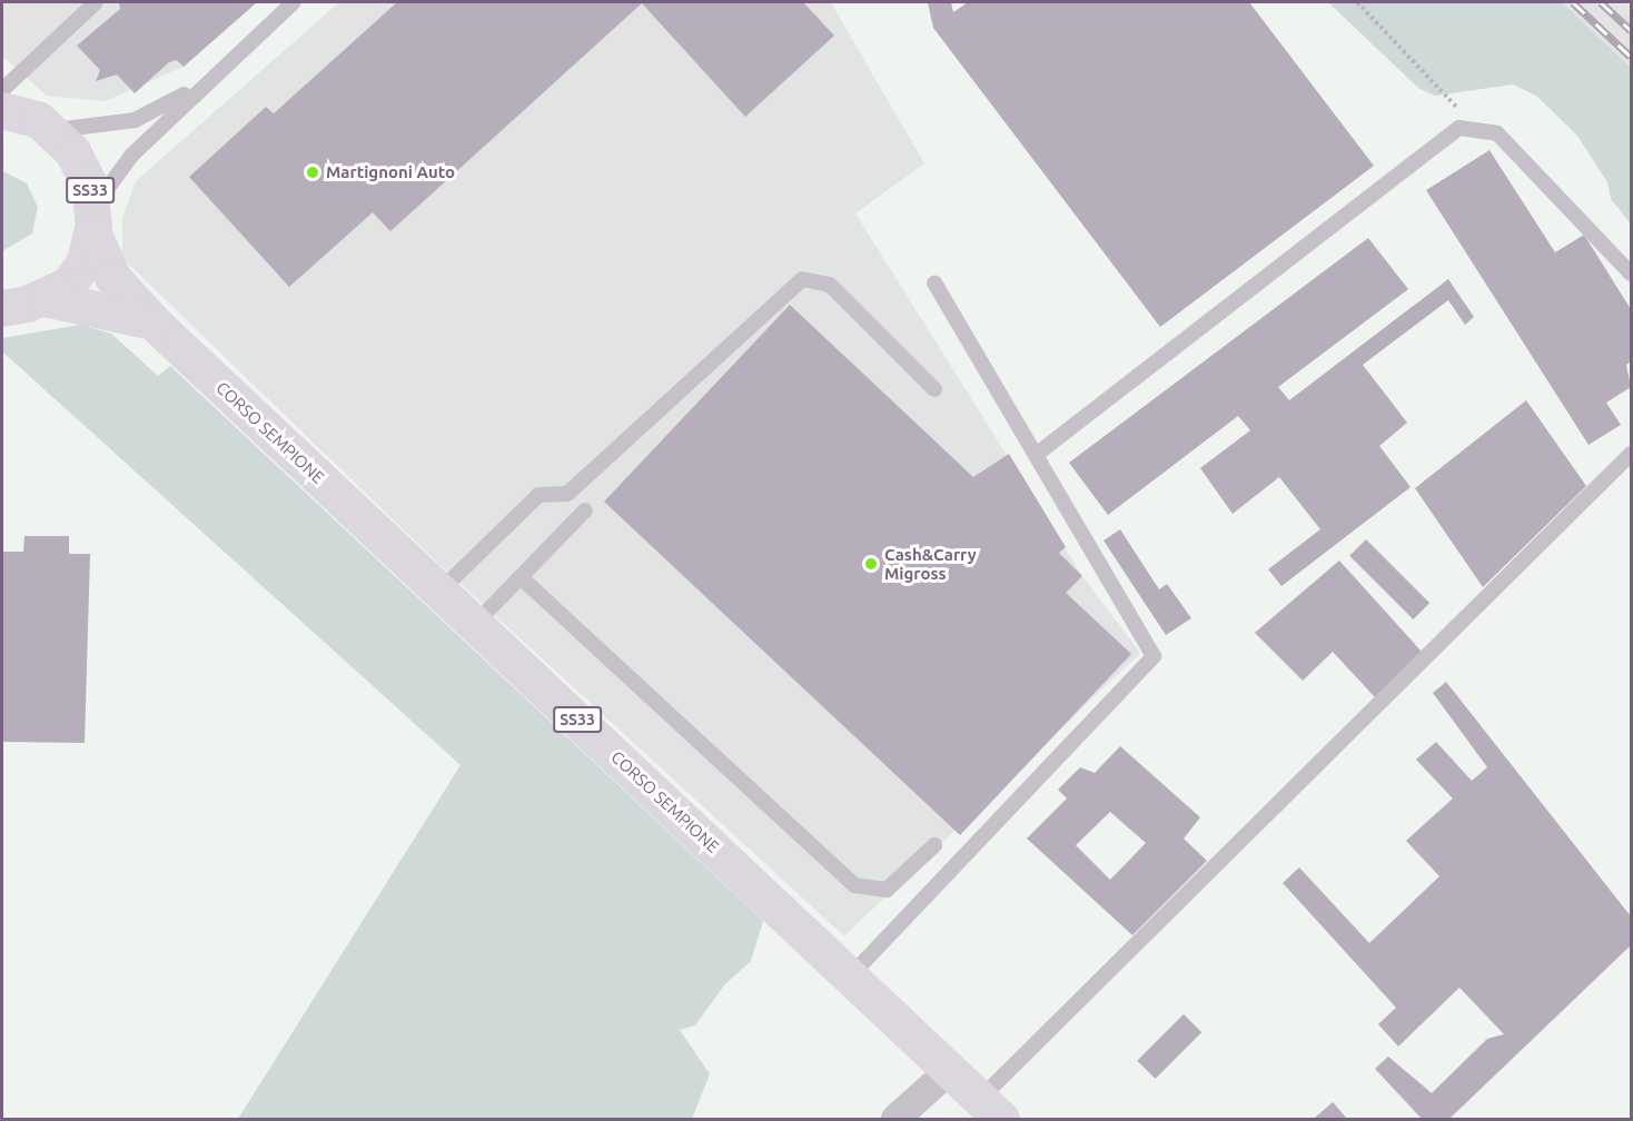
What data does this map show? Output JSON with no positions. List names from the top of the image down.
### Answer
{
  "streets": {
    "main road": ["SS33", "CORSO SEMPIONE"]
  },
  "crossings": [
    ["SS33", "CORSO SEMPIONE"]
  ],
  "places": ["Martignoni Auto", "Cash&Carry Migross"]
}
